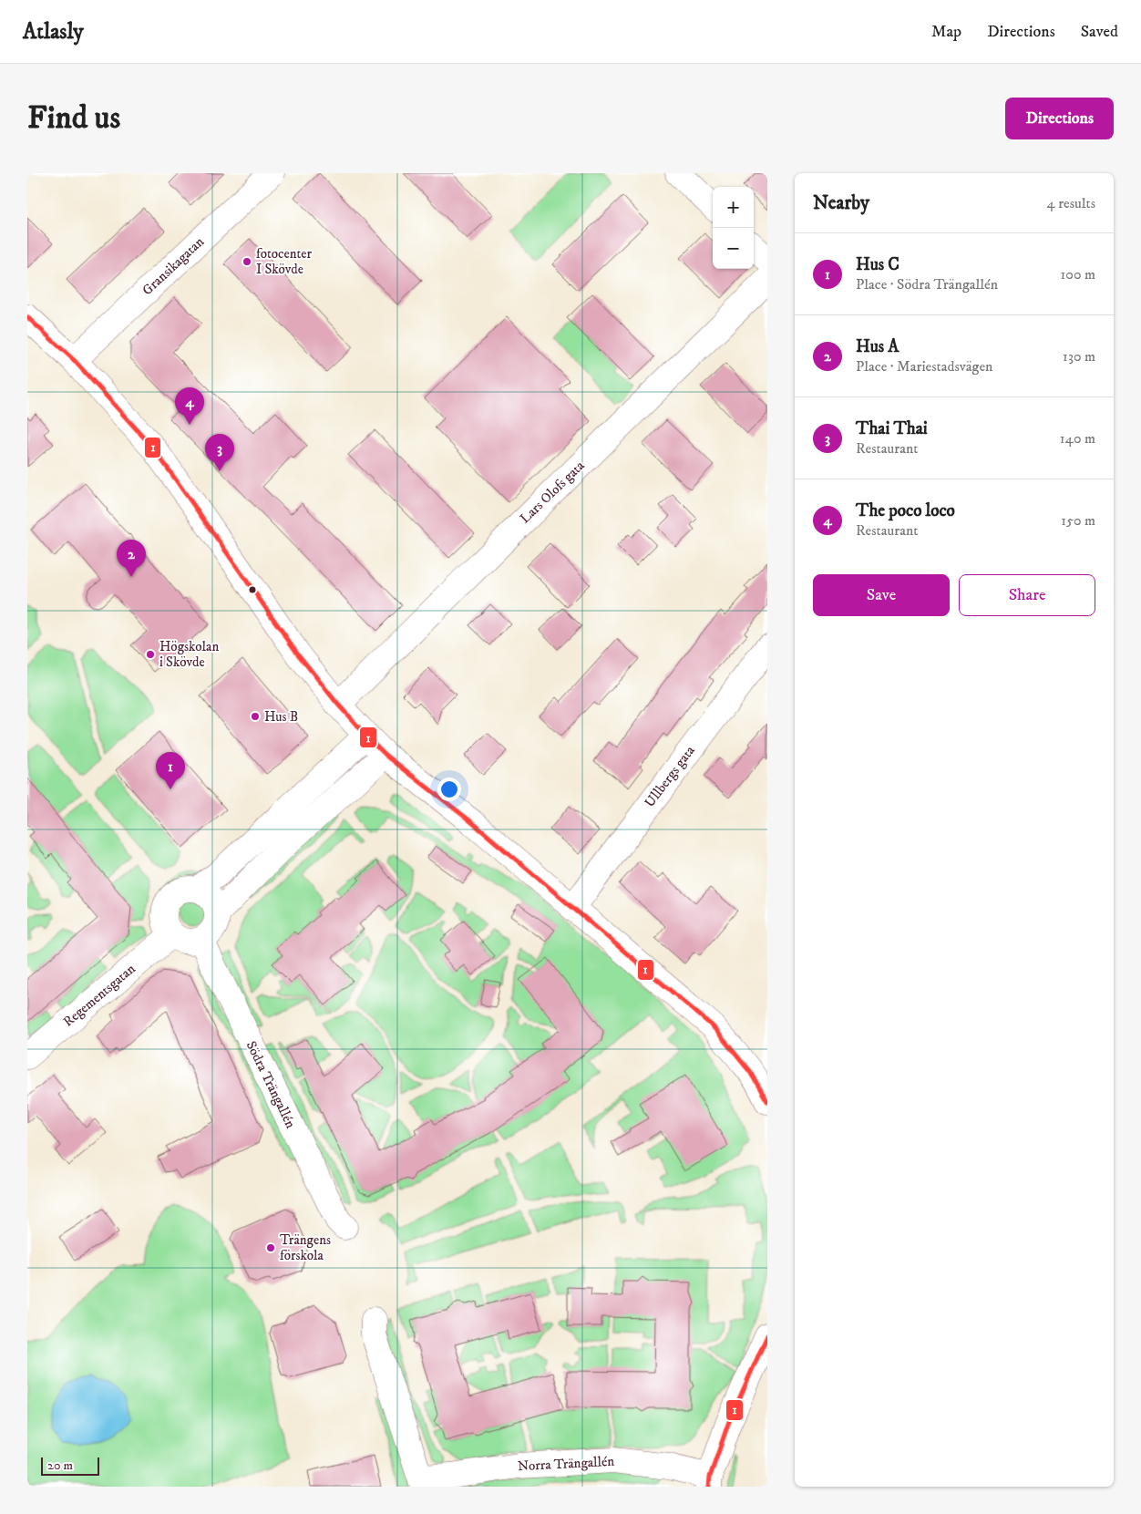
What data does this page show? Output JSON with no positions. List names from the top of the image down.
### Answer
{
  "streets": {
    "street": [
      "Gransikagatan",
      "Lars Olofs gata",
      "Ullbergs gata",
      "Regementsgatan",
      "Södra Trängallén",
      "Norra Trängallén"
    ]
  },
  "crossings": [
    ["Regementsgatan", "Södra Trängallén"]
  ],
  "places": [
    "fotocenter I Skövde",
    "Högskolan i Skövde",
    "Hus B",
    "Trängens förskola"
  ],
  "lines": ["transit line 1"],
  "scale_bar": "20 m",
  "page": {
    "header": "Atlasly",
    "nav": ["Map", "Directions", "Saved"],
    "buttons": [
      "Directions",
      ["Save", "Share"]
    ],
    "title": "Find us",
    "heading": ["Nearby", "4 results"],
    "map_buttons": ["+", "−"],
    "list": [
      {
        "mark": "1",
        "name": "Hus C",
        "note": "Place · Södra Trängallén",
        "value": "100 m"
      },
      {
        "mark": "2",
        "name": "Hus A",
        "note": "Place · Mariestadsvägen",
        "value": "130 m"
      },
      {
        "mark": "3",
        "name": "Thai Thai",
        "note": "Restaurant",
        "value": "140 m"
      },
      {
        "mark": "4",
        "name": "The poco loco",
        "note": "Restaurant",
        "value": "150 m"
      }
    ],
    "pins": [
      "4",
      "3",
      "2",
      "1"
    ],
    "scale": "20 m"
  }
}
